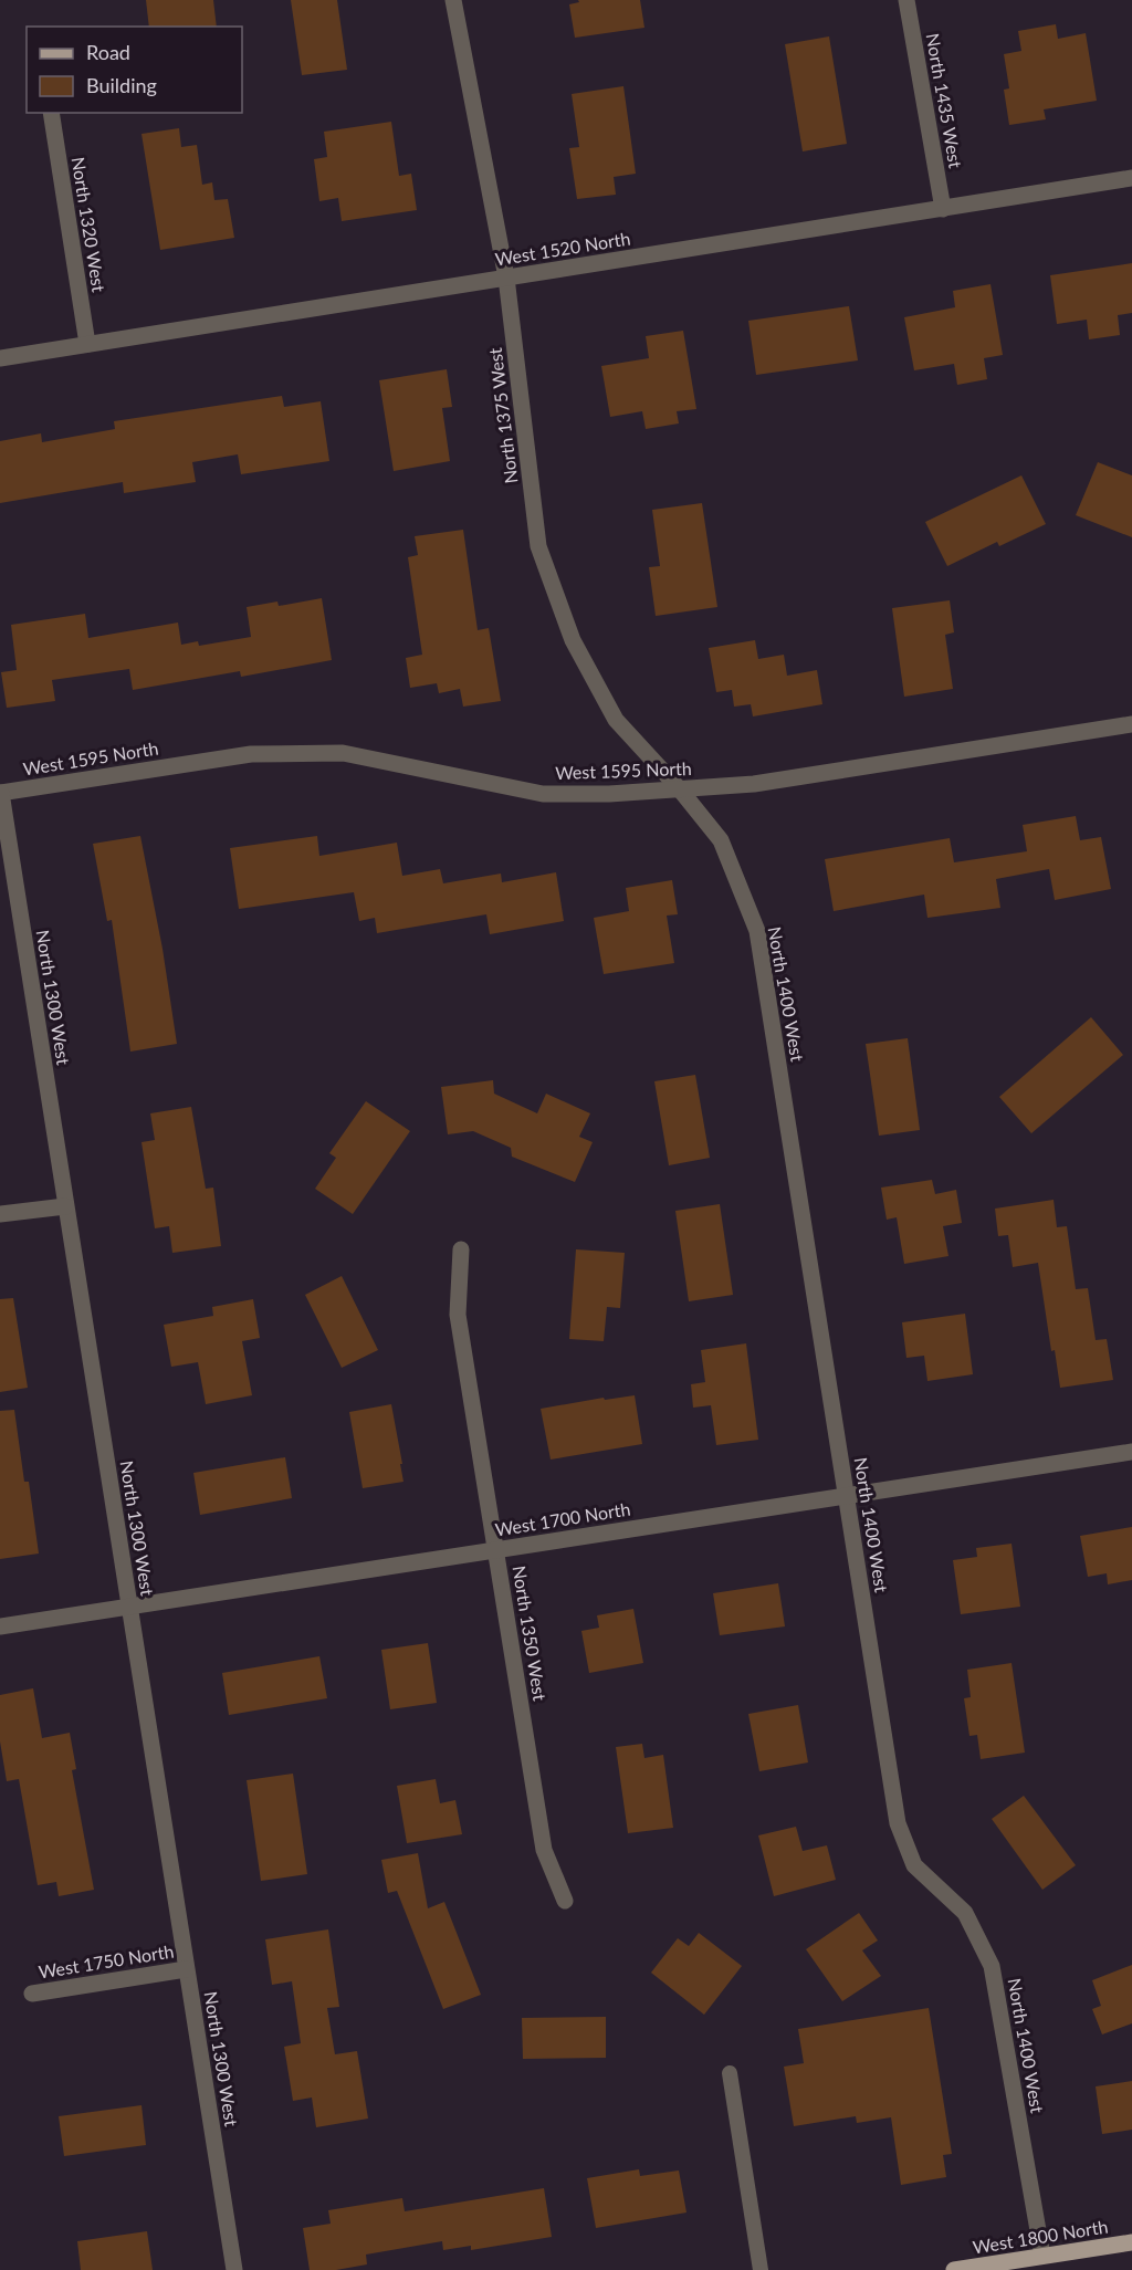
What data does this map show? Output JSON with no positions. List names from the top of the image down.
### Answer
{
  "streets": {
    "main road": ["West 1800 North"],
    "street": [
      "North 1435 West",
      "North 1320 West",
      "West 1520 North",
      "North 1375 West",
      "West 1595 North",
      "North 1400 West",
      "North 1300 West",
      "West 1700 North",
      "North 1350 West",
      "West 1750 North"
    ]
  },
  "crossings": [
    ["North 1435 West", "West 1520 North"],
    ["North 1320 West", "West 1520 North"],
    ["West 1520 North", "North 1375 West"],
    ["North 1375 West", "West 1595 North"],
    ["North 1375 West", "North 1400 West"],
    ["West 1595 North", "North 1400 West"],
    ["West 1595 North", "North 1300 West"],
    ["North 1400 West", "West 1700 North"],
    ["North 1400 West", "West 1800 North"],
    ["North 1300 West", "West 1700 North"],
    ["North 1300 West", "West 1750 North"],
    ["West 1700 North", "North 1350 West"]
  ],
  "legend": ["Road", "Building"]
}
